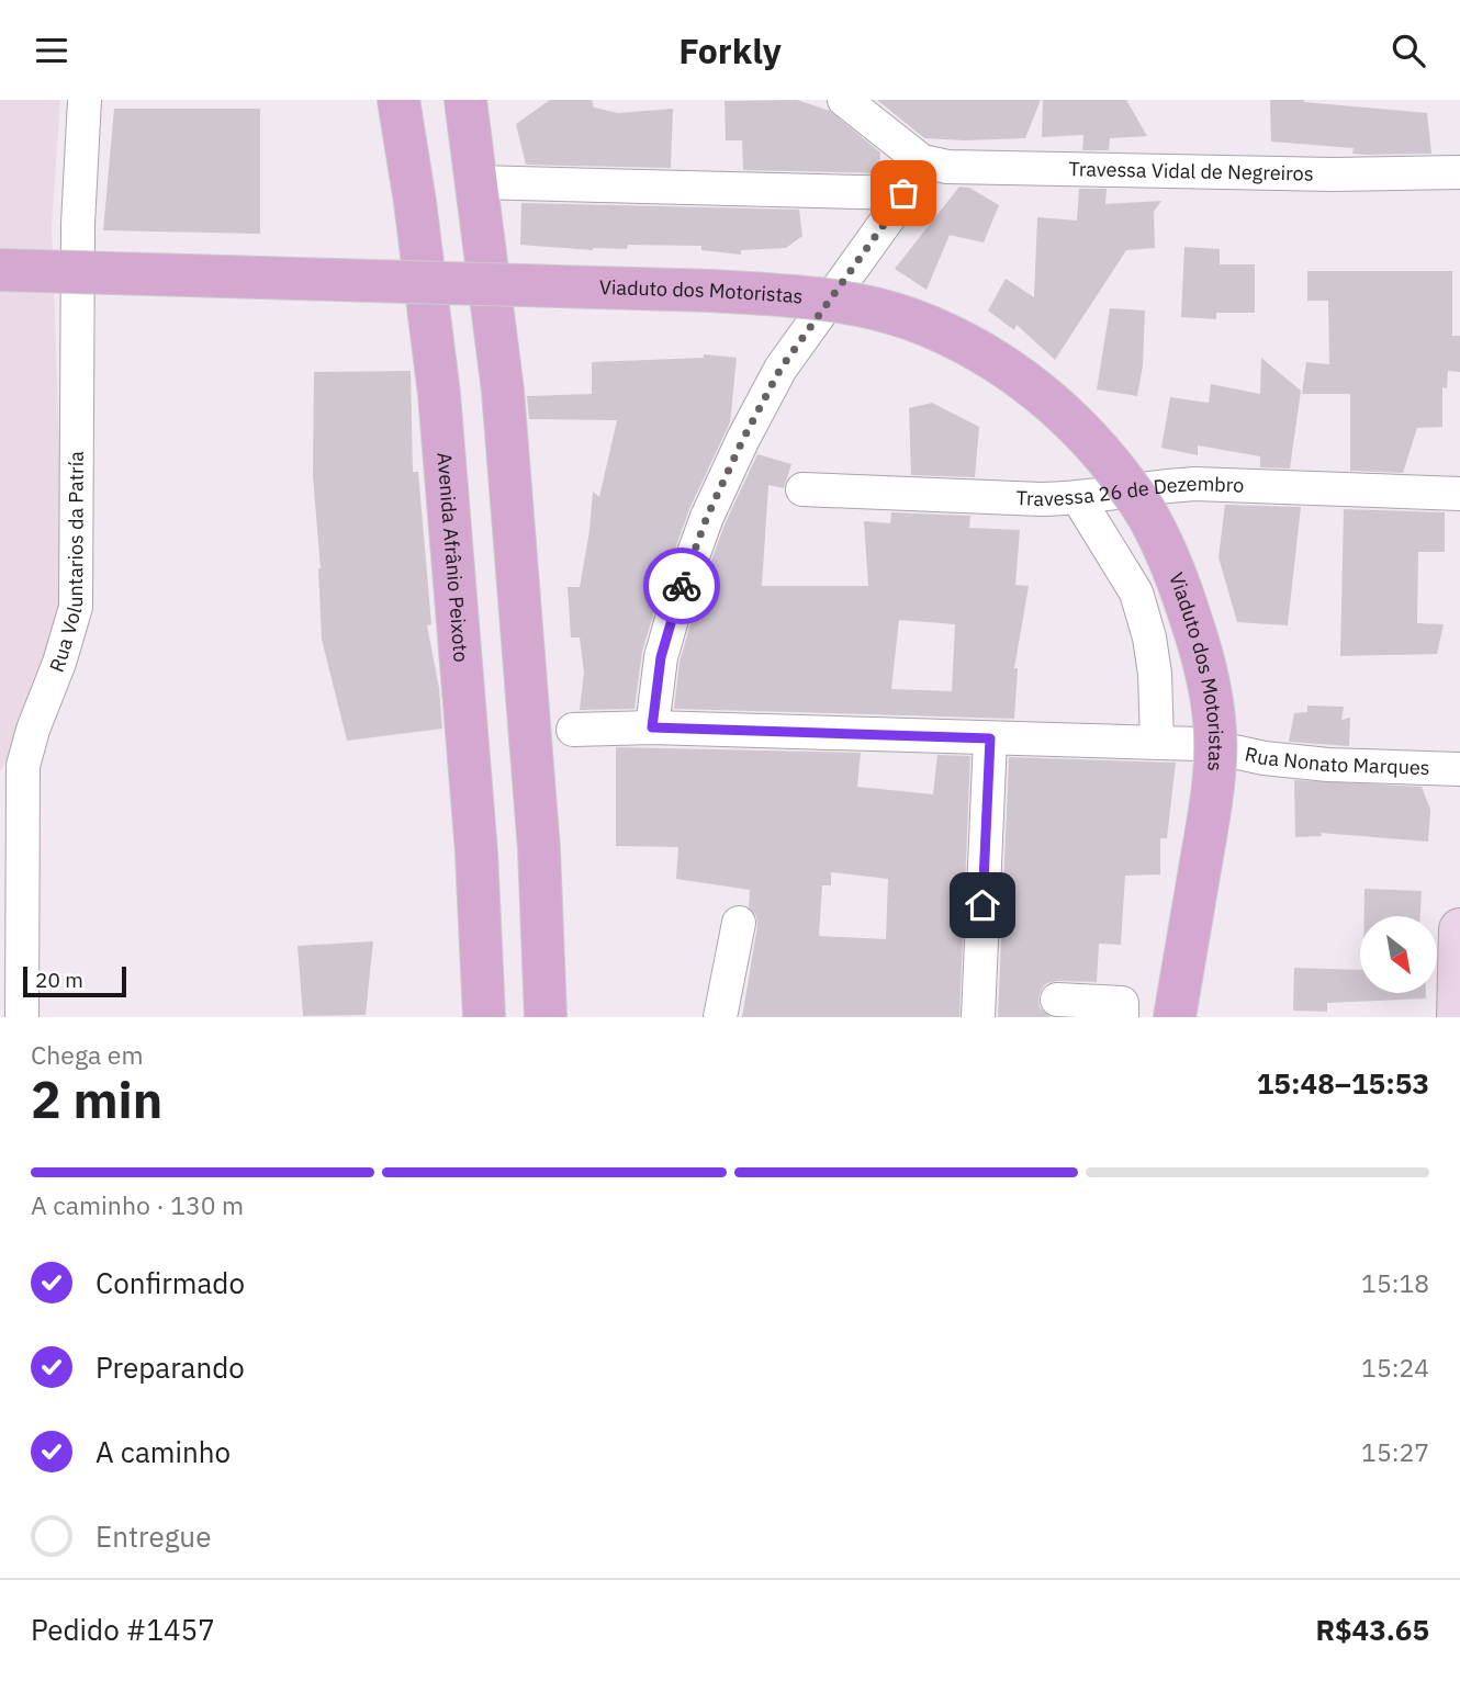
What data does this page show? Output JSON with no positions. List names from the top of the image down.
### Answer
{
  "streets": {
    "main road": ["Viaduto dos Motoristas", "Avenida Afrânio Peixoto"],
    "street": [
      "Travessa Vidal de Negreiros",
      "Travessa 26 de Dezembro",
      "Rua Voluntarios da Patría",
      "Rua Nonato Marques"
    ]
  },
  "scale_bar": "20 m",
  "north": "bottom right",
  "page": {
    "header": "Forkly",
    "scale": "20 m",
    "heading": ["2 min", "Chega em", "15:48–15:53"],
    "panel": ["Pedido #1457", "R$43.65"],
    "bar": "A caminho · 130 m",
    "list": [
      ["Confirmado", "15:18"],
      ["Preparando", "15:24"],
      ["A caminho", "15:27"],
      "Entregue"
    ]
  }
}
